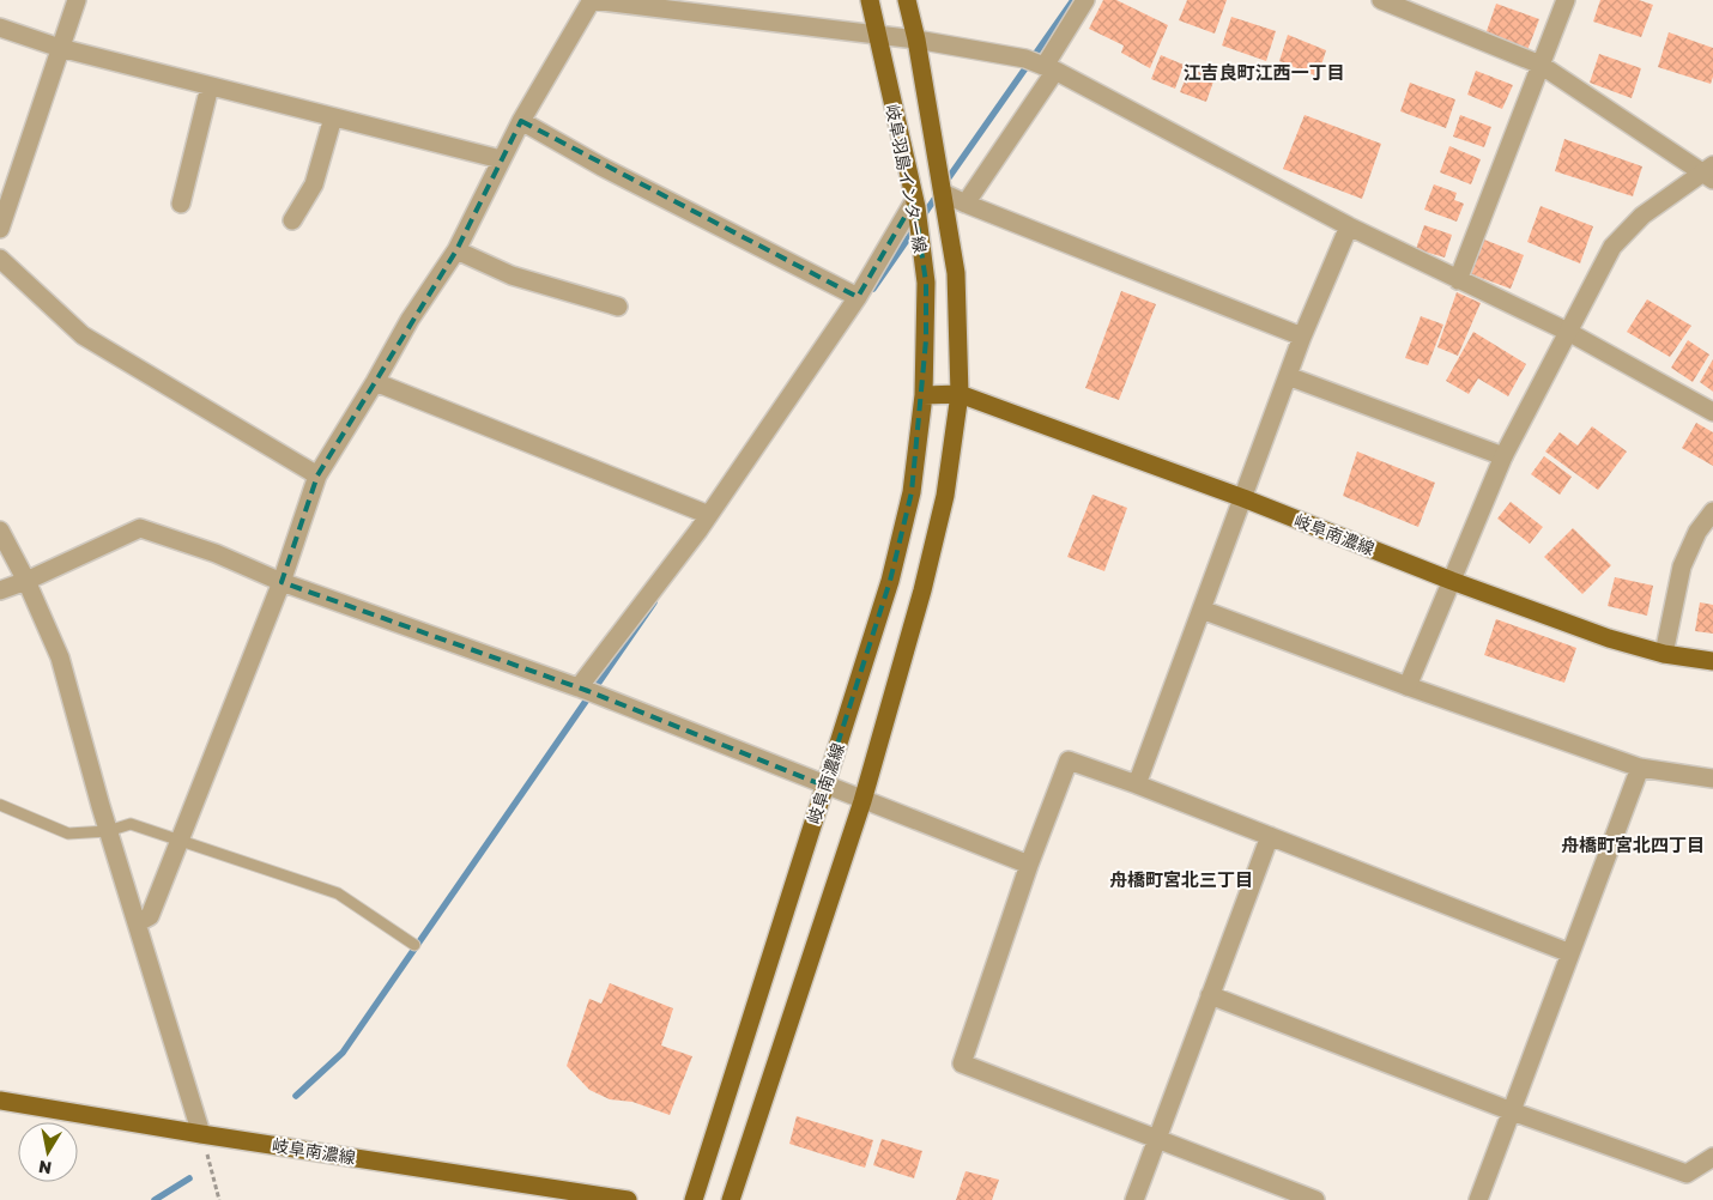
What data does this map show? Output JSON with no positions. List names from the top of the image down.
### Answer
{
  "streets": {
    "main road": ["岐阜羽島インター線", "岐阜南濃線"]
  },
  "crossings": [
    ["岐阜羽島インター線", "岐阜南濃線"]
  ],
  "districts": ["江吉良町江西一丁目", "舟橋町宮北四丁目", "舟橋町宮北三丁目"],
  "north": "bottom"
}
